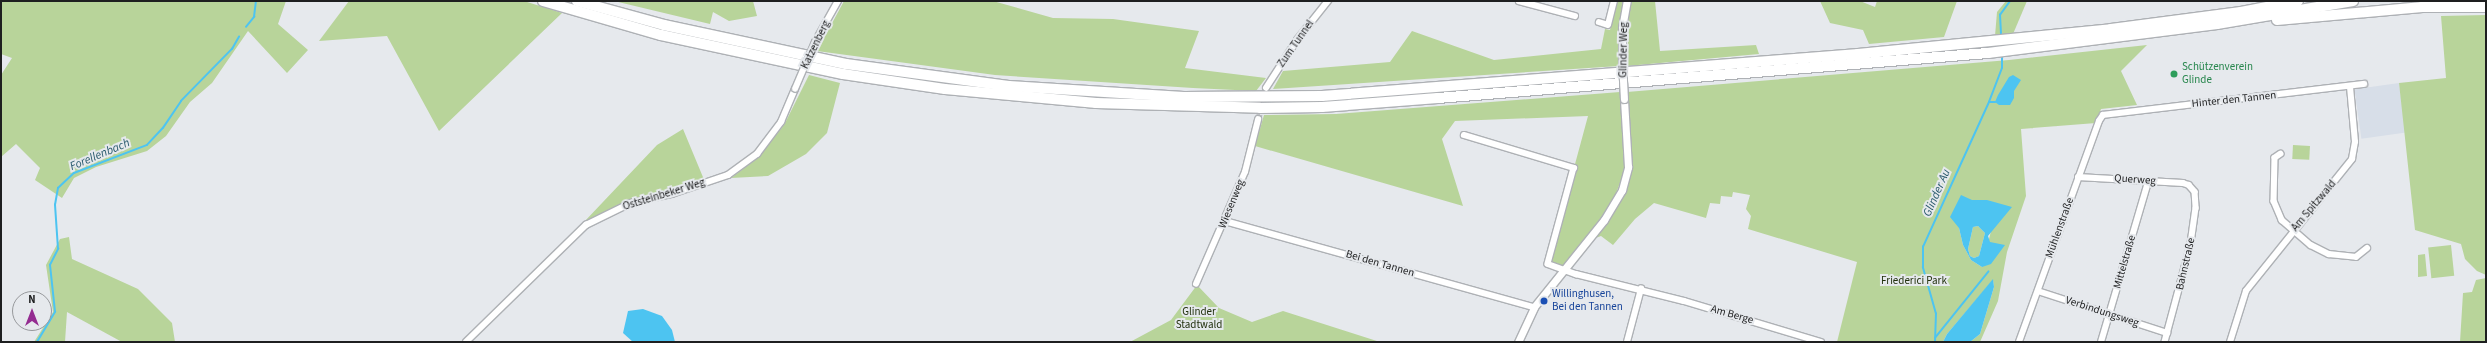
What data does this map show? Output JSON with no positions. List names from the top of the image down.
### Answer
{
  "streets": {
    "street": [
      "Zum Tunnel",
      "Katzenberg",
      "Glinder Weg",
      "Hinter den Tannen",
      "Querweg",
      "Oststeinbeker Weg",
      "Wiesenweg",
      "Am Spitzwald",
      "Mühlenstraße",
      "Mittelstraße",
      "Bei den Tannen",
      "Bahnstraße",
      "Verbindungsweg",
      "Am Berge"
    ]
  },
  "crossings": [
    ["Katzenberg", "Oststeinbeker Weg"],
    ["Glinder Weg", "Bei den Tannen"],
    ["Glinder Weg", "Am Berge"],
    ["Hinter den Tannen", "Am Spitzwald"],
    ["Hinter den Tannen", "Mühlenstraße"],
    ["Querweg", "Mühlenstraße"],
    ["Querweg", "Mittelstraße"],
    ["Querweg", "Bahnstraße"],
    ["Wiesenweg", "Bei den Tannen"],
    ["Mühlenstraße", "Verbindungsweg"],
    ["Mittelstraße", "Verbindungsweg"],
    ["Bahnstraße", "Verbindungsweg"]
  ],
  "water": ["Forellenbach", "Glinder Au"],
  "parks": ["Friederici Park", "Glinder Stadtwald"],
  "places": ["Schützenverein Glinde", "Willinghusen, Bei den Tannen"],
  "north": "top"
}
